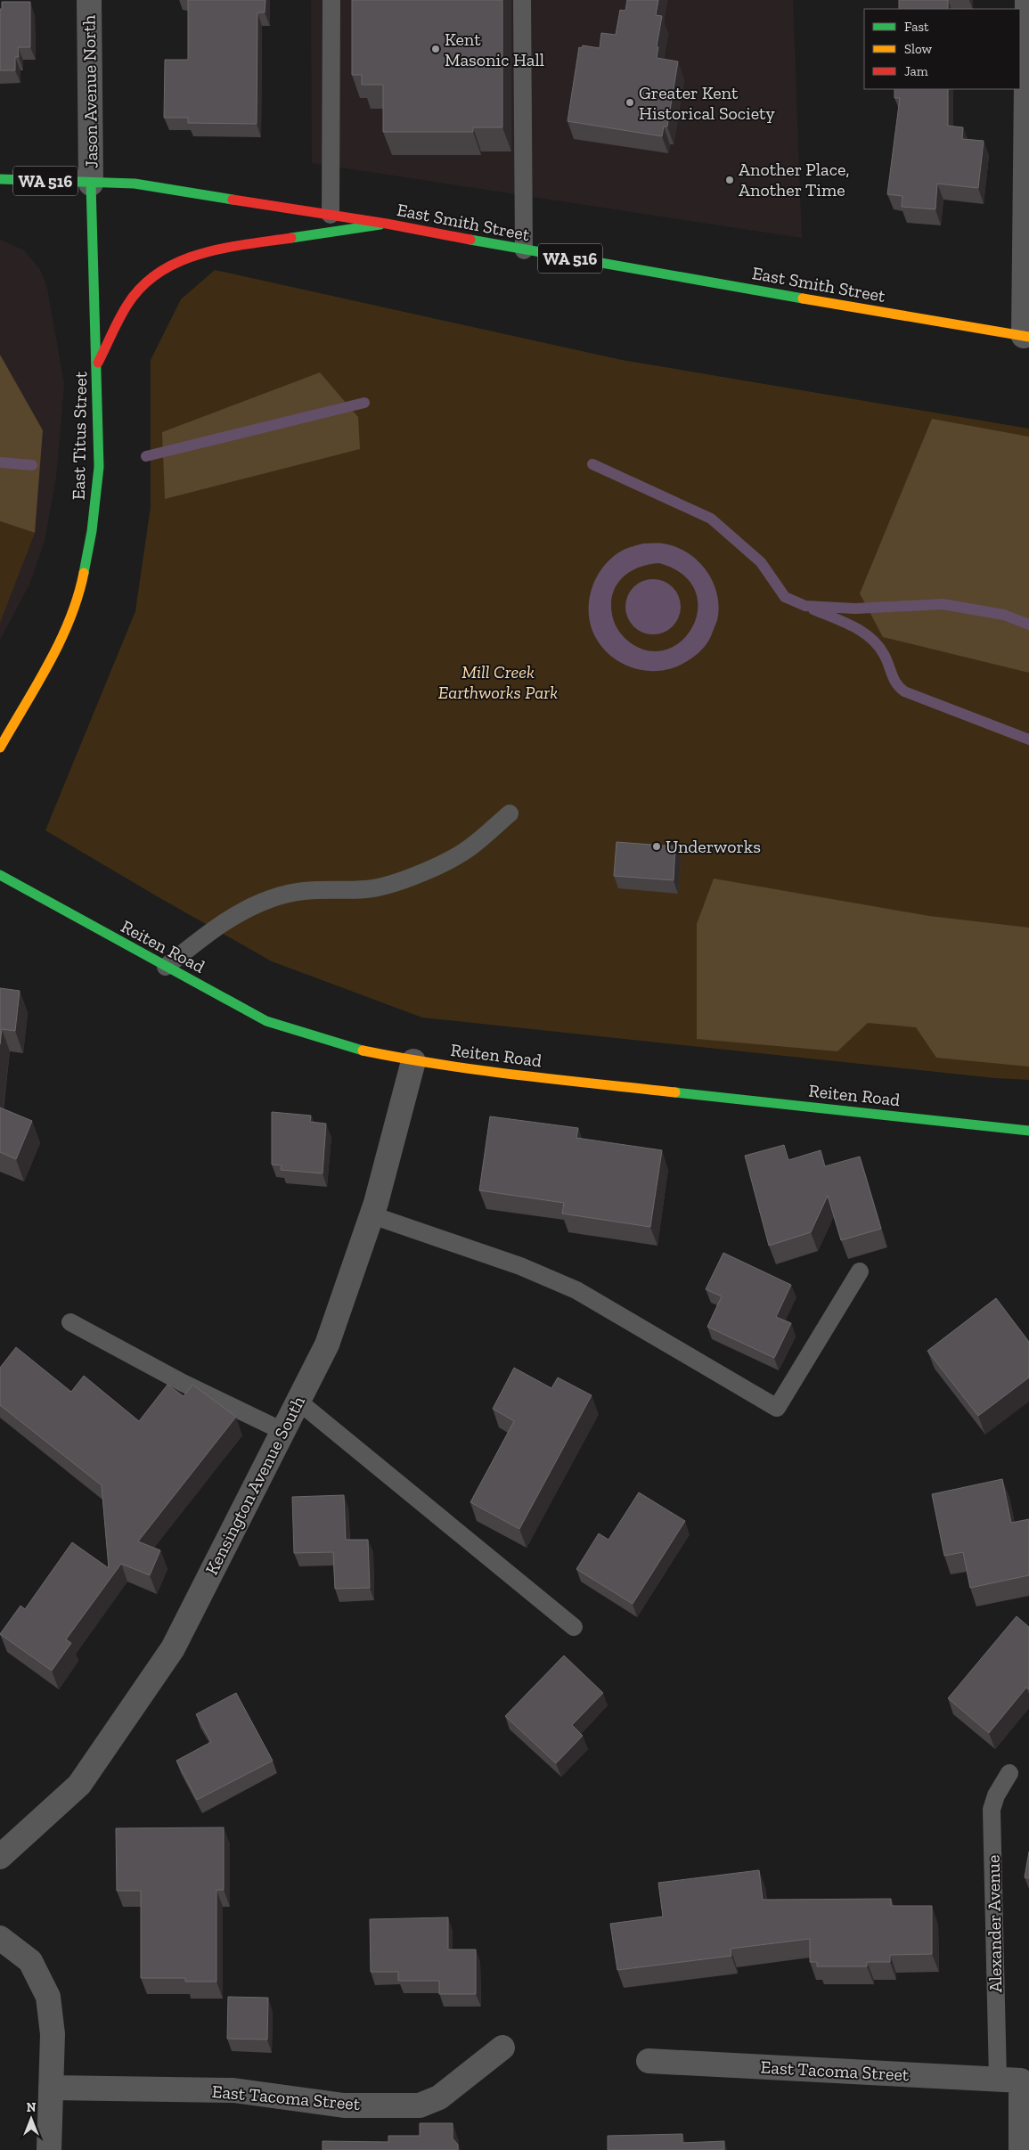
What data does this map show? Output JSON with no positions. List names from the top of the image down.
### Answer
{
  "streets": {
    "street": [
      "Jason Avenue North",
      "WA 516",
      "East Smith Street",
      "East Titus Street",
      "Reiten Road",
      "Kensington Avenue South",
      "Alexander Avenue",
      "East Tacoma Street"
    ]
  },
  "crossings": [
    ["Jason Avenue North", "East Smith Street"],
    ["Jason Avenue North", "East Titus Street"],
    ["East Smith Street", "East Titus Street"],
    ["Reiten Road", "Kensington Avenue South"],
    ["Alexander Avenue", "East Tacoma Street"]
  ],
  "parks": ["Mill Creek Earthworks Park"],
  "places": [
    "Kent Masonic Hall",
    "Greater Kent Historical Society",
    "Another Place, Another Time",
    "Underworks"
  ],
  "legend": ["Fast", "Slow", "Jam"],
  "north": "top"
}
